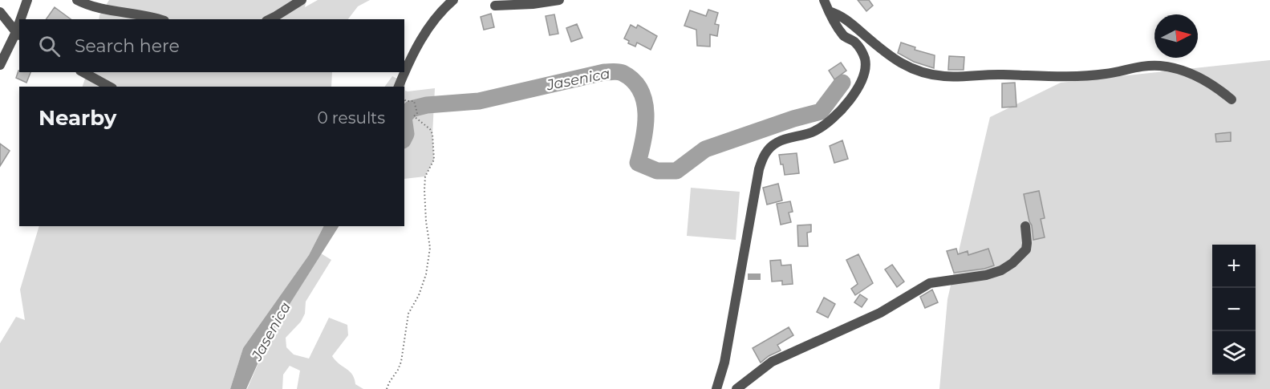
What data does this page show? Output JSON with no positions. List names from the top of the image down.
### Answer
{
  "water": ["Jasenica"],
  "north": "right",
  "page": {
    "search": "Search here",
    "heading": ["Nearby", "0 results"],
    "map_buttons": ["+", "−"]
  }
}
